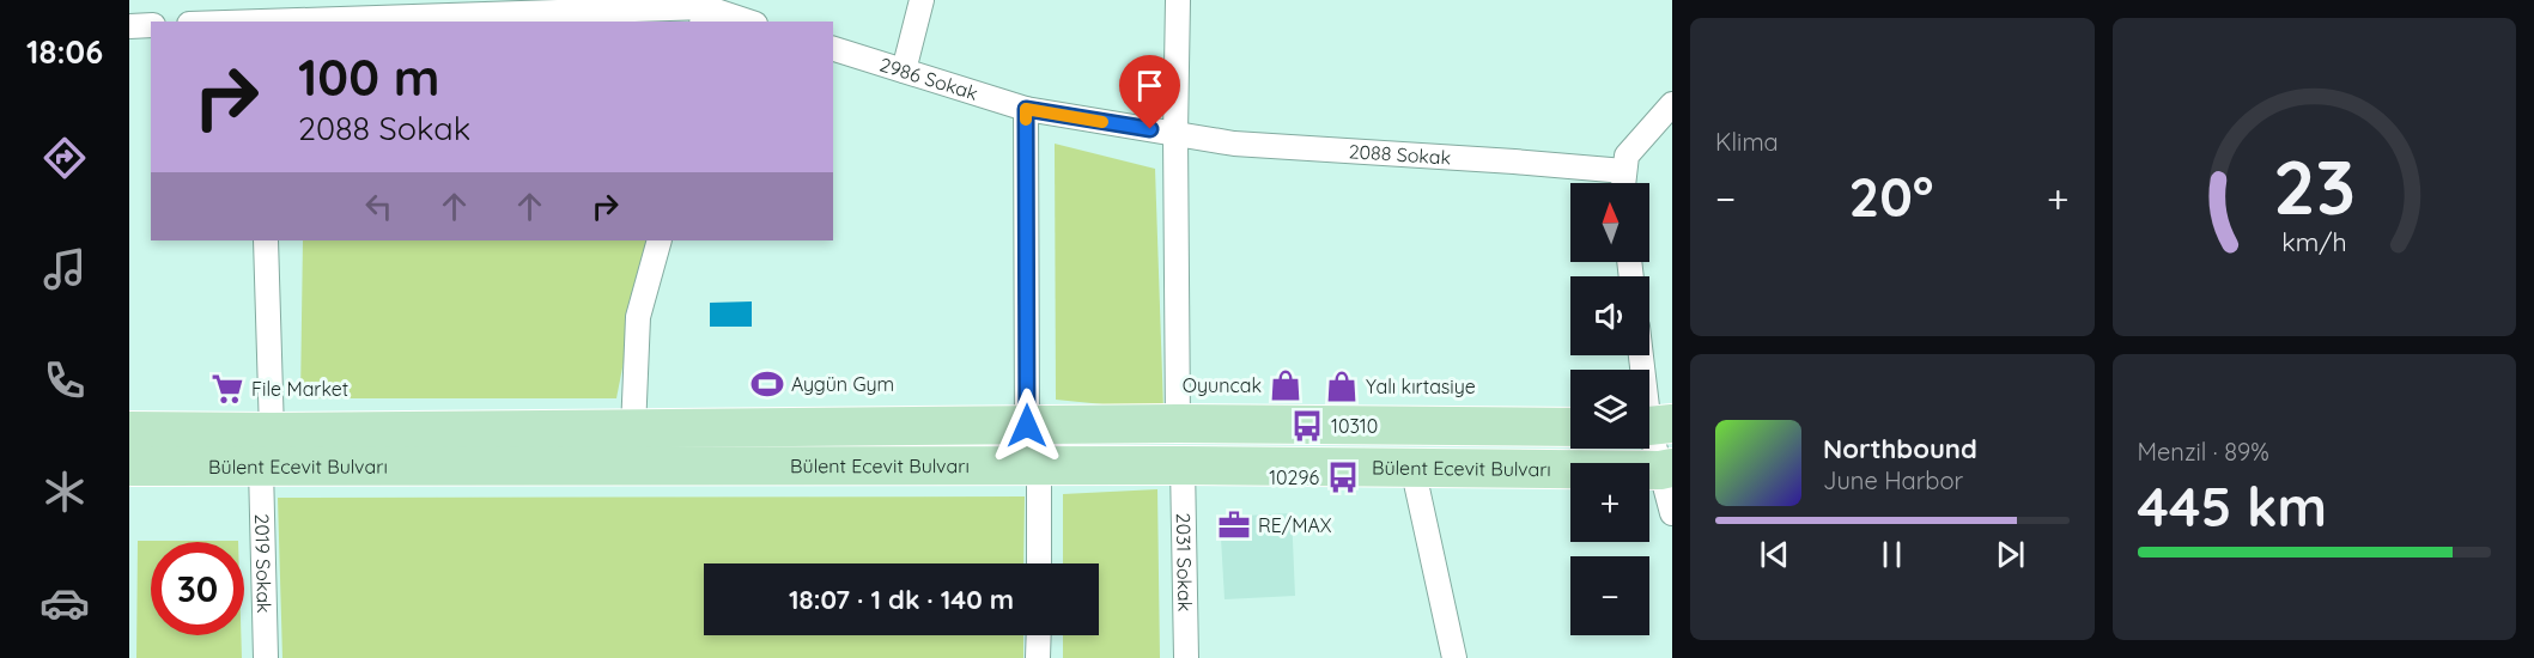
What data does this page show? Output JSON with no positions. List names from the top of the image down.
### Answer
{
  "streets": {
    "main road": ["Bülent Ecevit Bulvarı"],
    "street": [
      "2986 Sokak",
      "2088 Sokak",
      "2031 Sokak",
      "2019 Sokak"
    ]
  },
  "crossings": [
    ["2986 Sokak", "2088 Sokak"],
    ["Bülent Ecevit Bulvarı", "2031 Sokak"],
    ["Bülent Ecevit Bulvarı", "2019 Sokak"]
  ],
  "places": {
    "sports": ["Aygün Gym"],
    "shop": ["Oyuncak", "Yalı kırtasiye"],
    "supermarket": ["File Market"],
    "bus stop": ["10310", "10296"],
    "office": ["RE/MAX"]
  },
  "north": "top",
  "page": {
    "tabs": "18:06",
    "tile": [
      "Klima",
      ["Menzil · 89%", "445 km"]
    ],
    "turn": ["100 m", "2088 Sokak"],
    "heat": ["−", "20°", "+"],
    "map_buttons": ["+", "−"],
    "song": ["Northbound", "June Harbor"],
    "limit": "30",
    "trip": "18:07 · 1 dk · 140 m",
    "gauge": ["23", "km/h"]
  }
}
